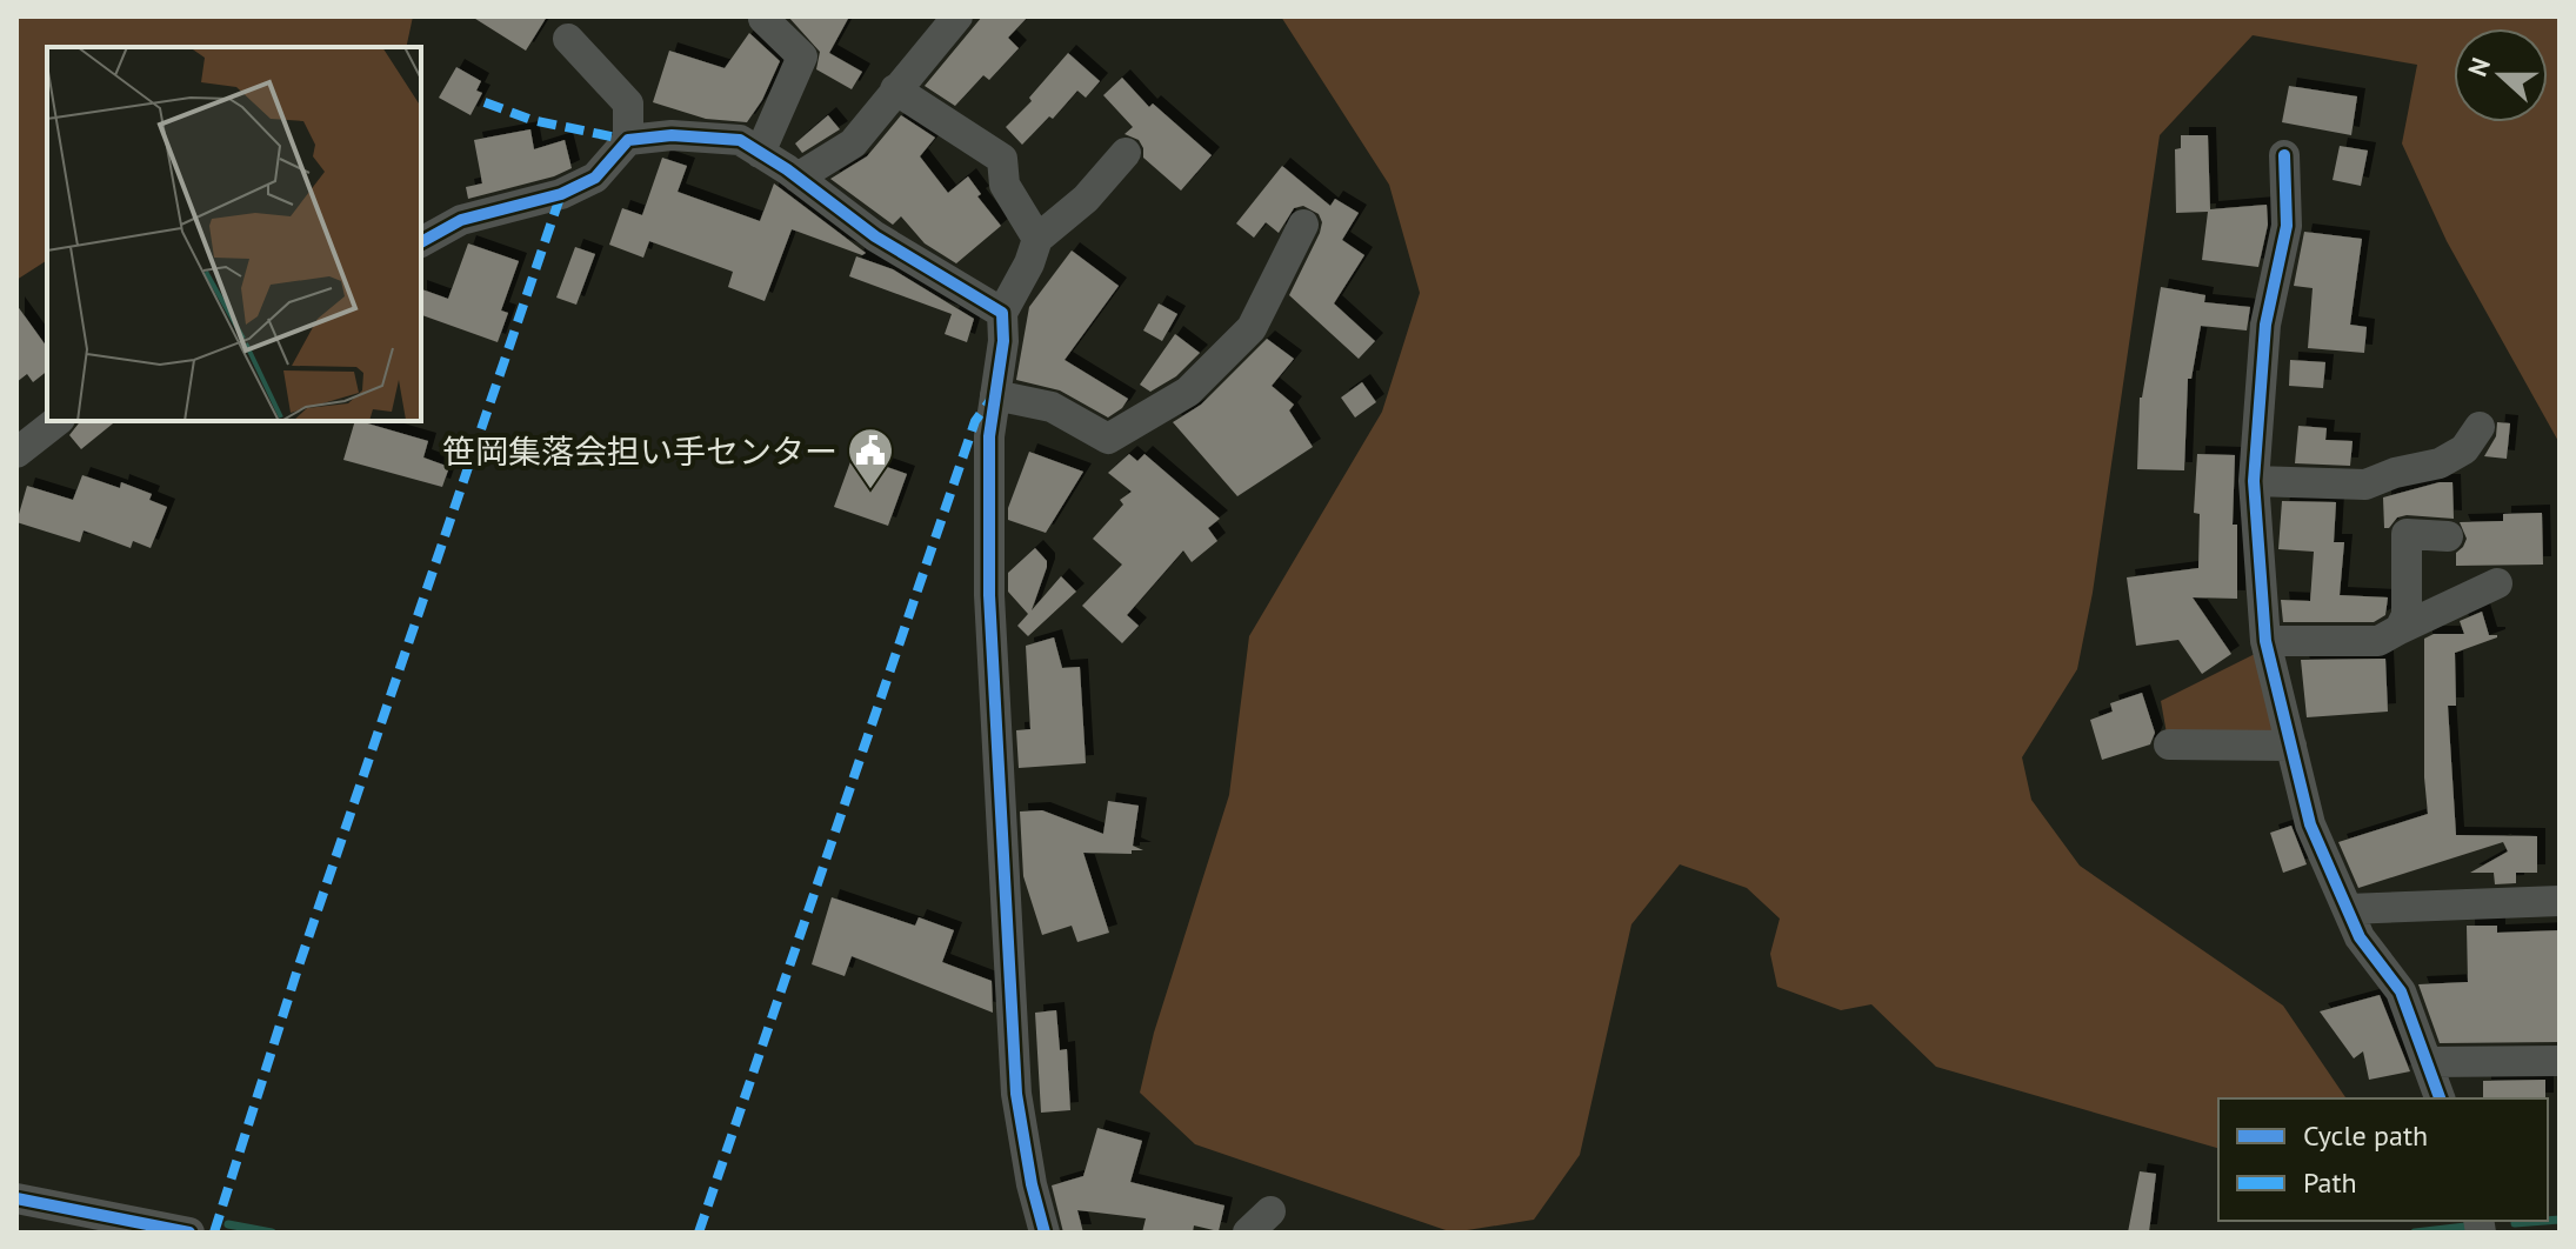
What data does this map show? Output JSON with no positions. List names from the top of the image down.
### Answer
{
  "places": {
    "public building": ["笹岡集落会担い手センター"]
  },
  "legend": ["Cycle path", "Path"],
  "north": "left"
}
